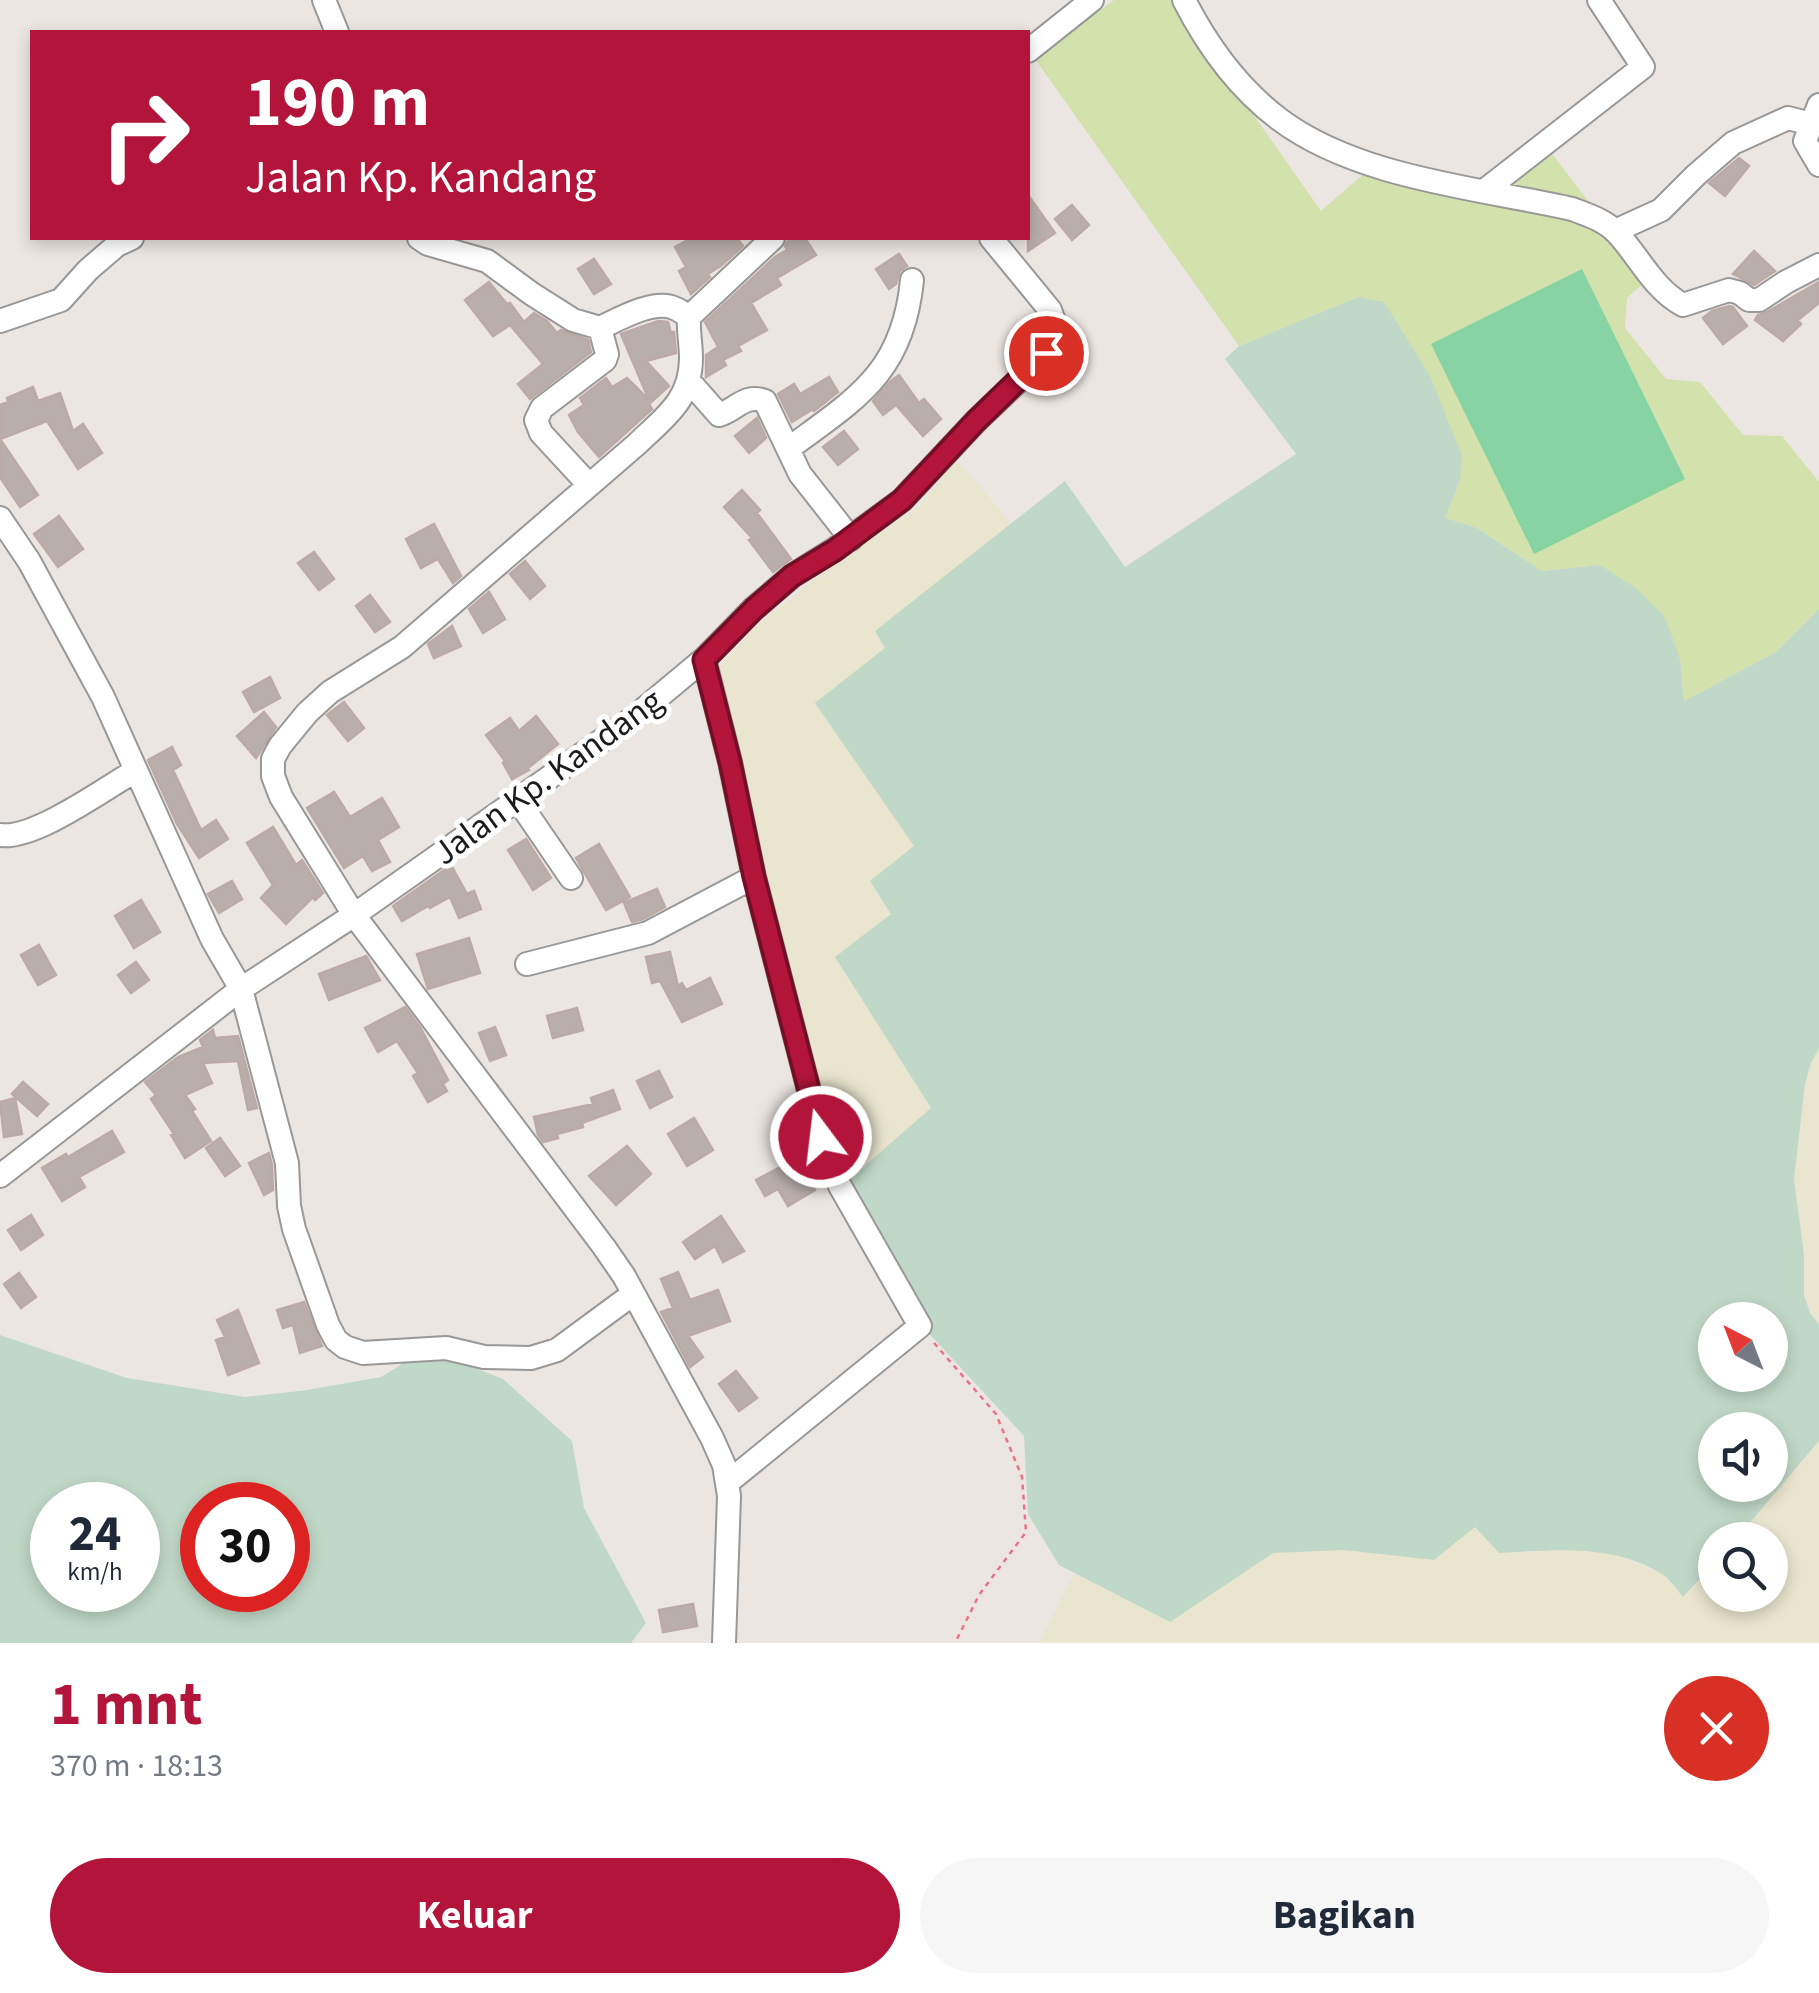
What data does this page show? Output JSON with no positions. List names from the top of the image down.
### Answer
{
  "streets": {
    "street": ["Jalan Kp. Kandang"]
  },
  "north": "top left",
  "page": {
    "turn": ["190 m", "Jalan Kp. Kandang"],
    "speed": "24 km/h",
    "limit": "30",
    "heading": ["1 mnt", "370 m · 18:13"],
    "buttons": ["Keluar", "Bagikan"]
  }
}
